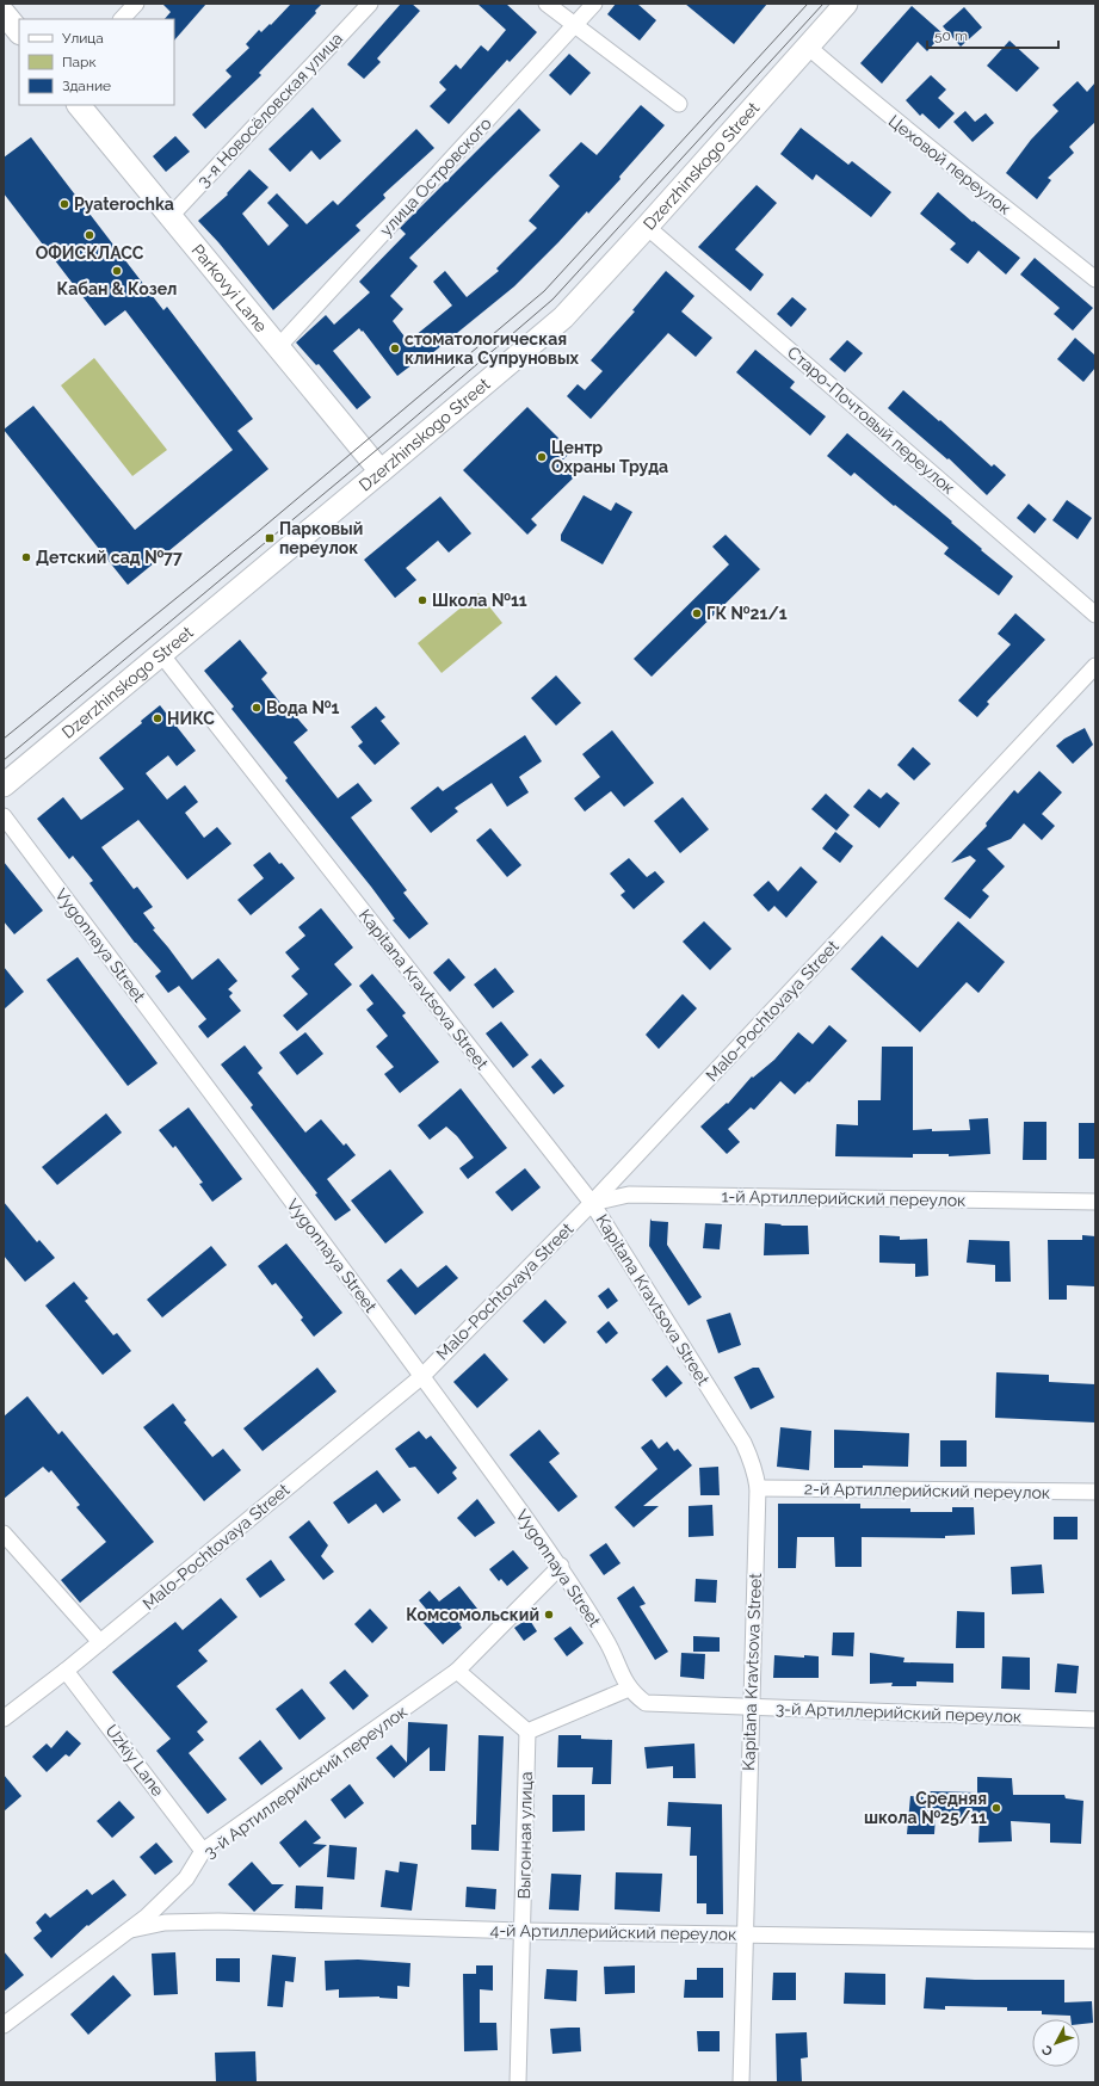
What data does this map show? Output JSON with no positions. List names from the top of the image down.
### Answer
{
  "streets": {
    "main road": ["Dzerzhinskogo Street", "Parkovyi Lane"],
    "street": [
      "3-я Новосёловская улица",
      "Цеховой переулок",
      "улица Островского",
      "Старо-Почтовый переулок",
      "Vygonnaya Street",
      "Kapitana Kravtsova Street",
      "Malo-Pochtovaya Street",
      "1-й Артиллерийский переулок",
      "2-й Артиллерийский переулок",
      "3-й Артиллерийский переулок",
      "Uzkiy Lane",
      "Выгонная улица",
      "4-й Артиллерийский переулок"
    ]
  },
  "crossings": [
    ["3-я Новосёловская улица", "Parkovyi Lane"],
    ["Цеховой переулок", "Dzerzhinskogo Street"],
    ["Dzerzhinskogo Street", "Parkovyi Lane"],
    ["Dzerzhinskogo Street", "Старо-Почтовый переулок"],
    ["Dzerzhinskogo Street", "Kapitana Kravtsova Street"],
    ["улица Островского", "Parkovyi Lane"],
    ["Vygonnaya Street", "Malo-Pochtovaya Street"],
    ["Vygonnaya Street", "3-й Артиллерийский переулок"],
    ["Kapitana Kravtsova Street", "Malo-Pochtovaya Street"],
    ["Kapitana Kravtsova Street", "1-й Артиллерийский переулок"],
    ["Kapitana Kravtsova Street", "2-й Артиллерийский переулок"],
    ["Kapitana Kravtsova Street", "3-й Артиллерийский переулок"],
    ["Kapitana Kravtsova Street", "4-й Артиллерийский переулок"],
    ["Malo-Pochtovaya Street", "1-й Артиллерийский переулок"],
    ["Malo-Pochtovaya Street", "Uzkiy Lane"],
    ["3-й Артиллерийский переулок", "Uzkiy Lane"],
    ["3-й Артиллерийский переулок", "4-й Артиллерийский переулок"],
    ["Выгонная улица", "4-й Артиллерийский переулок"]
  ],
  "places": {
    "other": [
      "Pyaterochka",
      "ОФИСКЛАСС",
      "Кабан & Козел",
      "стоматологическая клиника Супруновых",
      "Центр Охраны Труда",
      "Детский сад №77",
      "Школа №11",
      "ГК №21/1",
      "Вода №1",
      "НИКС",
      "Комсомольский",
      "Средняя школа №25/11"
    ],
    "transit": ["Парковый переулок"]
  },
  "legend": ["Улица", "Парк", "Здание"],
  "scale_bar": "50 m",
  "north": "bottom left"
}
